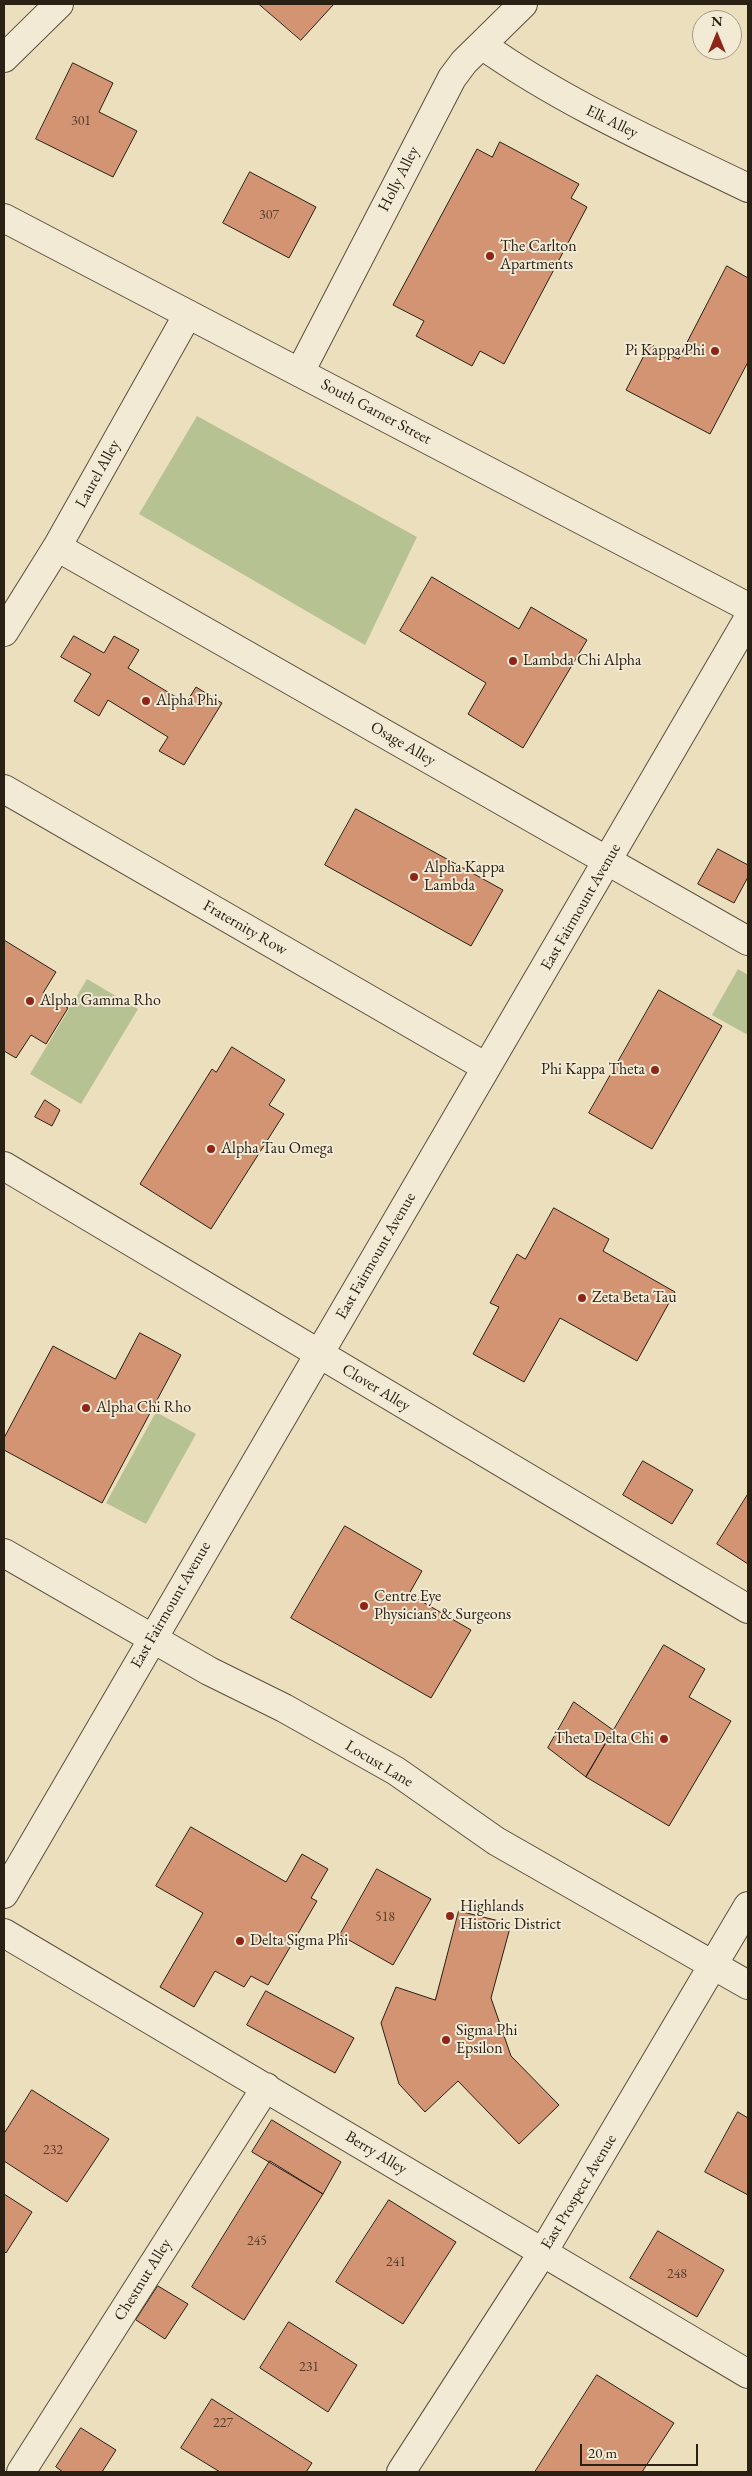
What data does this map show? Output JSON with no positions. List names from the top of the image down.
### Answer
{
  "streets": {
    "street": [
      "Elk Alley",
      "Holly Alley",
      "South Garner Street",
      "Laurel Alley",
      "Osage Alley",
      "East Fairmount Avenue",
      "Fraternity Row",
      "Clover Alley",
      "Locust Lane",
      "Berry Alley",
      "East Prospect Avenue",
      "Chestnut Alley"
    ]
  },
  "crossings": [
    ["Elk Alley", "Holly Alley"],
    ["Holly Alley", "South Garner Street"],
    ["South Garner Street", "Laurel Alley"],
    ["Laurel Alley", "Osage Alley"],
    ["Osage Alley", "East Fairmount Avenue"],
    ["East Fairmount Avenue", "Fraternity Row"],
    ["East Fairmount Avenue", "Clover Alley"],
    ["East Fairmount Avenue", "Locust Lane"],
    ["Locust Lane", "East Prospect Avenue"],
    ["Berry Alley", "East Prospect Avenue"],
    ["Berry Alley", "Chestnut Alley"]
  ],
  "places": [
    "The Carlton Apartments",
    "Pi Kappa Phi",
    "Lambda Chi Alpha",
    "Alpha Phi",
    "Alpha Kappa Lambda",
    "Alpha Gamma Rho",
    "Phi Kappa Theta",
    "Alpha Tau Omega",
    "Zeta Beta Tau",
    "Alpha Chi Rho",
    "Centre Eye Physicians & Surgeons",
    "Theta Delta Chi",
    "Highlands Historic District",
    "Delta Sigma Phi",
    "Sigma Phi Epsilon"
  ],
  "house_numbers": [
    "301",
    "307",
    "518",
    "232",
    "245",
    "241",
    "248",
    "231",
    "227"
  ],
  "scale_bar": "20 m",
  "north": "top"
}
